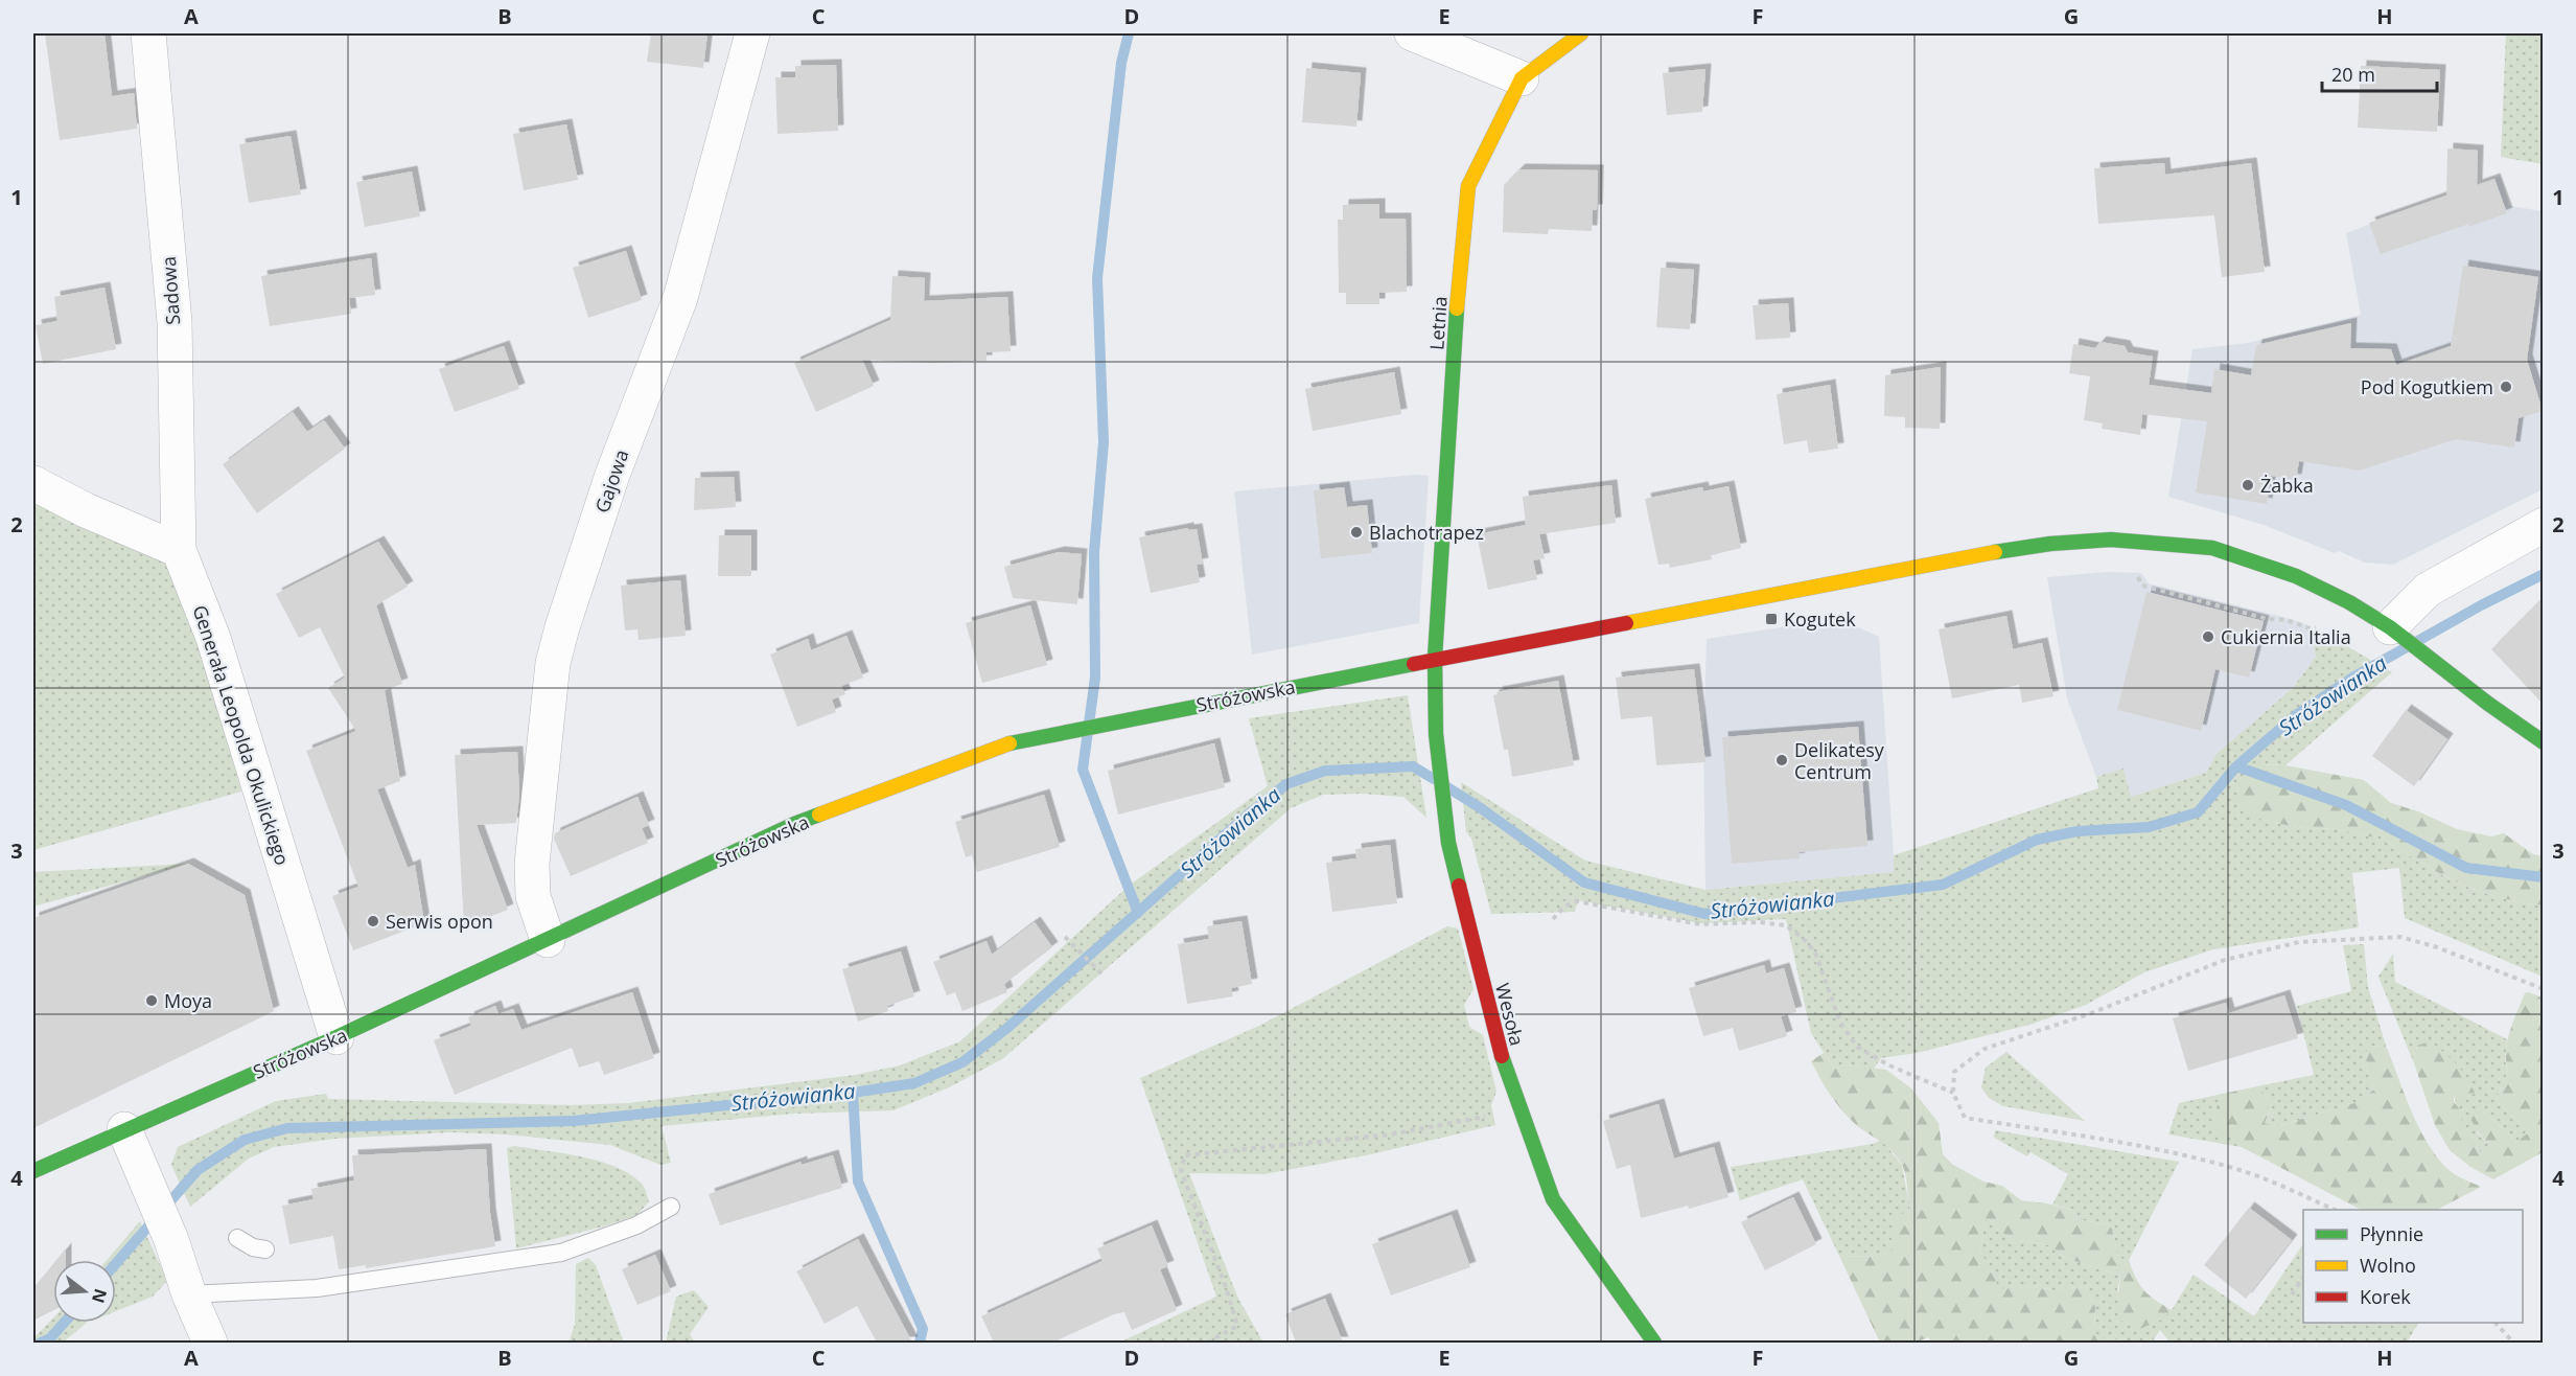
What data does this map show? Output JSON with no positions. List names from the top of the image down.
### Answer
{
  "streets": {
    "main road": ["Letnia", "Stróżowska", "Wesoła"],
    "street": ["Sadowa", "Gajowa", "Generała Leopolda Okulickiego"]
  },
  "crossings": [
    ["Sadowa", "Generała Leopolda Okulickiego"],
    ["Letnia", "Stróżowska"],
    ["Letnia", "Wesoła"],
    ["Gajowa", "Stróżowska"],
    ["Stróżowska", "Generała Leopolda Okulickiego"],
    ["Stróżowska", "Wesoła"]
  ],
  "water": ["Stróżowianka"],
  "places": {
    "other": [
      "Pod Kogutkiem",
      "Żabka",
      "Blachotrapez",
      "Cukiernia Italia",
      "Delikatesy Centrum",
      "Serwis opon",
      "Moya"
    ],
    "transit": ["Kogutek"]
  },
  "legend": ["Płynnie", "Wolno", "Korek"],
  "scale_bar": "20 m",
  "north": "right",
  "grid": {
    "columns": [
      "A",
      "B",
      "C",
      "D",
      "E",
      "F",
      "G",
      "H"
    ],
    "rows": [
      "1",
      "2",
      "3",
      "4"
    ]
  }
}
